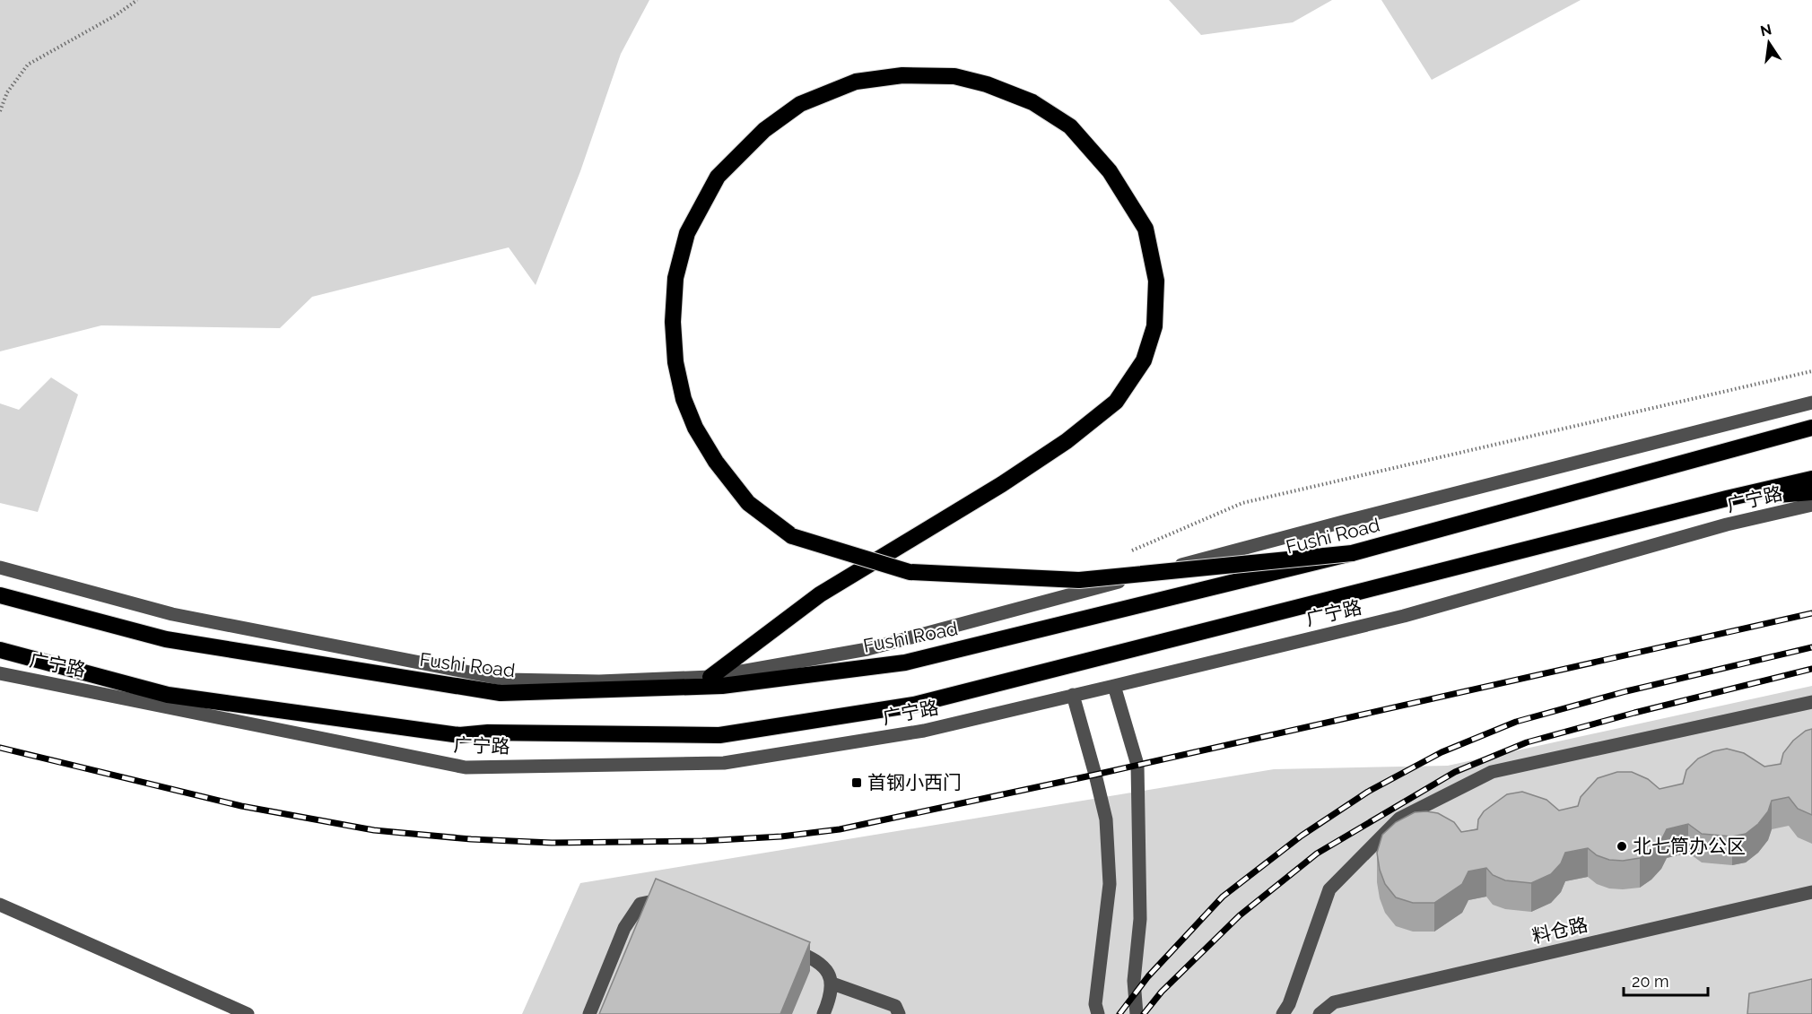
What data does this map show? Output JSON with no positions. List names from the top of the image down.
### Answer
{
  "streets": {
    "highway": ["Fushi Road"],
    "street": ["广宁路", "料仓路"]
  },
  "places": {
    "transit": ["首钢小西门"],
    "other": ["北七筒办公区"]
  },
  "scale_bar": "20 m",
  "north": "top"
}
